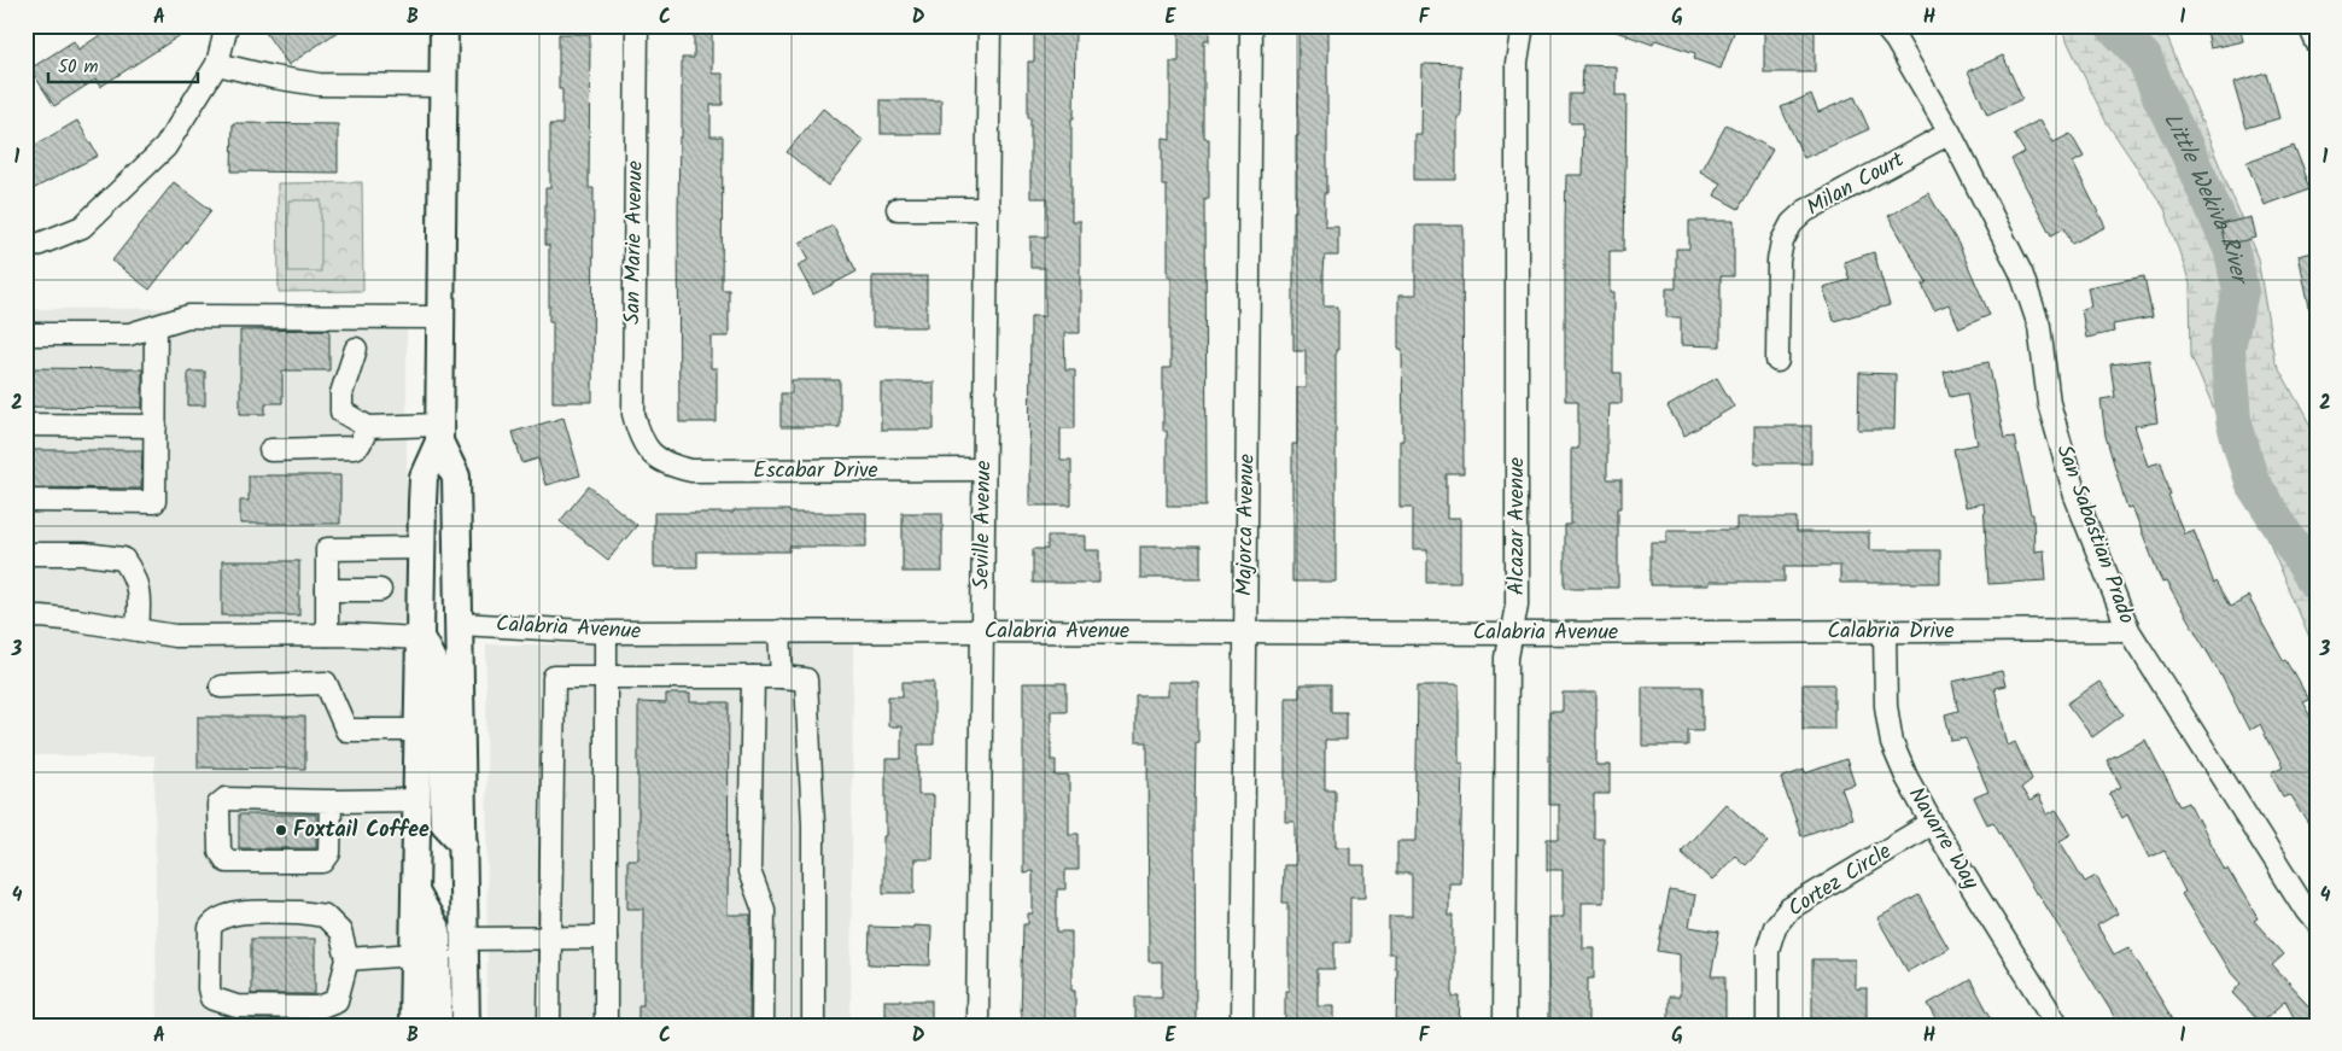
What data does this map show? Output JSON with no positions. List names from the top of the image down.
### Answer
{
  "streets": {
    "street": [
      "Milan Court",
      "San Marie Avenue",
      "Escabar Drive",
      "Seville Avenue",
      "Majorca Avenue",
      "Alcazar Avenue",
      "San Sabastian Prado",
      "Calabria Avenue",
      "Calabria Drive",
      "Navarre Way",
      "Cortez Circle"
    ]
  },
  "crossings": [
    ["Milan Court", "San Sabastian Prado"],
    ["San Marie Avenue", "Escabar Drive"],
    ["Escabar Drive", "Seville Avenue"],
    ["Seville Avenue", "Calabria Avenue"],
    ["Majorca Avenue", "Calabria Avenue"],
    ["Alcazar Avenue", "Calabria Avenue"],
    ["San Sabastian Prado", "Calabria Drive"],
    ["Calabria Avenue", "Calabria Drive"],
    ["Calabria Drive", "Navarre Way"],
    ["Navarre Way", "Cortez Circle"]
  ],
  "water": ["Little Wekiva River"],
  "places": ["Foxtail Coffee"],
  "scale_bar": "50 m",
  "grid": {
    "columns": [
      "A",
      "B",
      "C",
      "D",
      "E",
      "F",
      "G",
      "H",
      "I"
    ],
    "rows": [
      "1",
      "2",
      "3",
      "4"
    ]
  }
}
